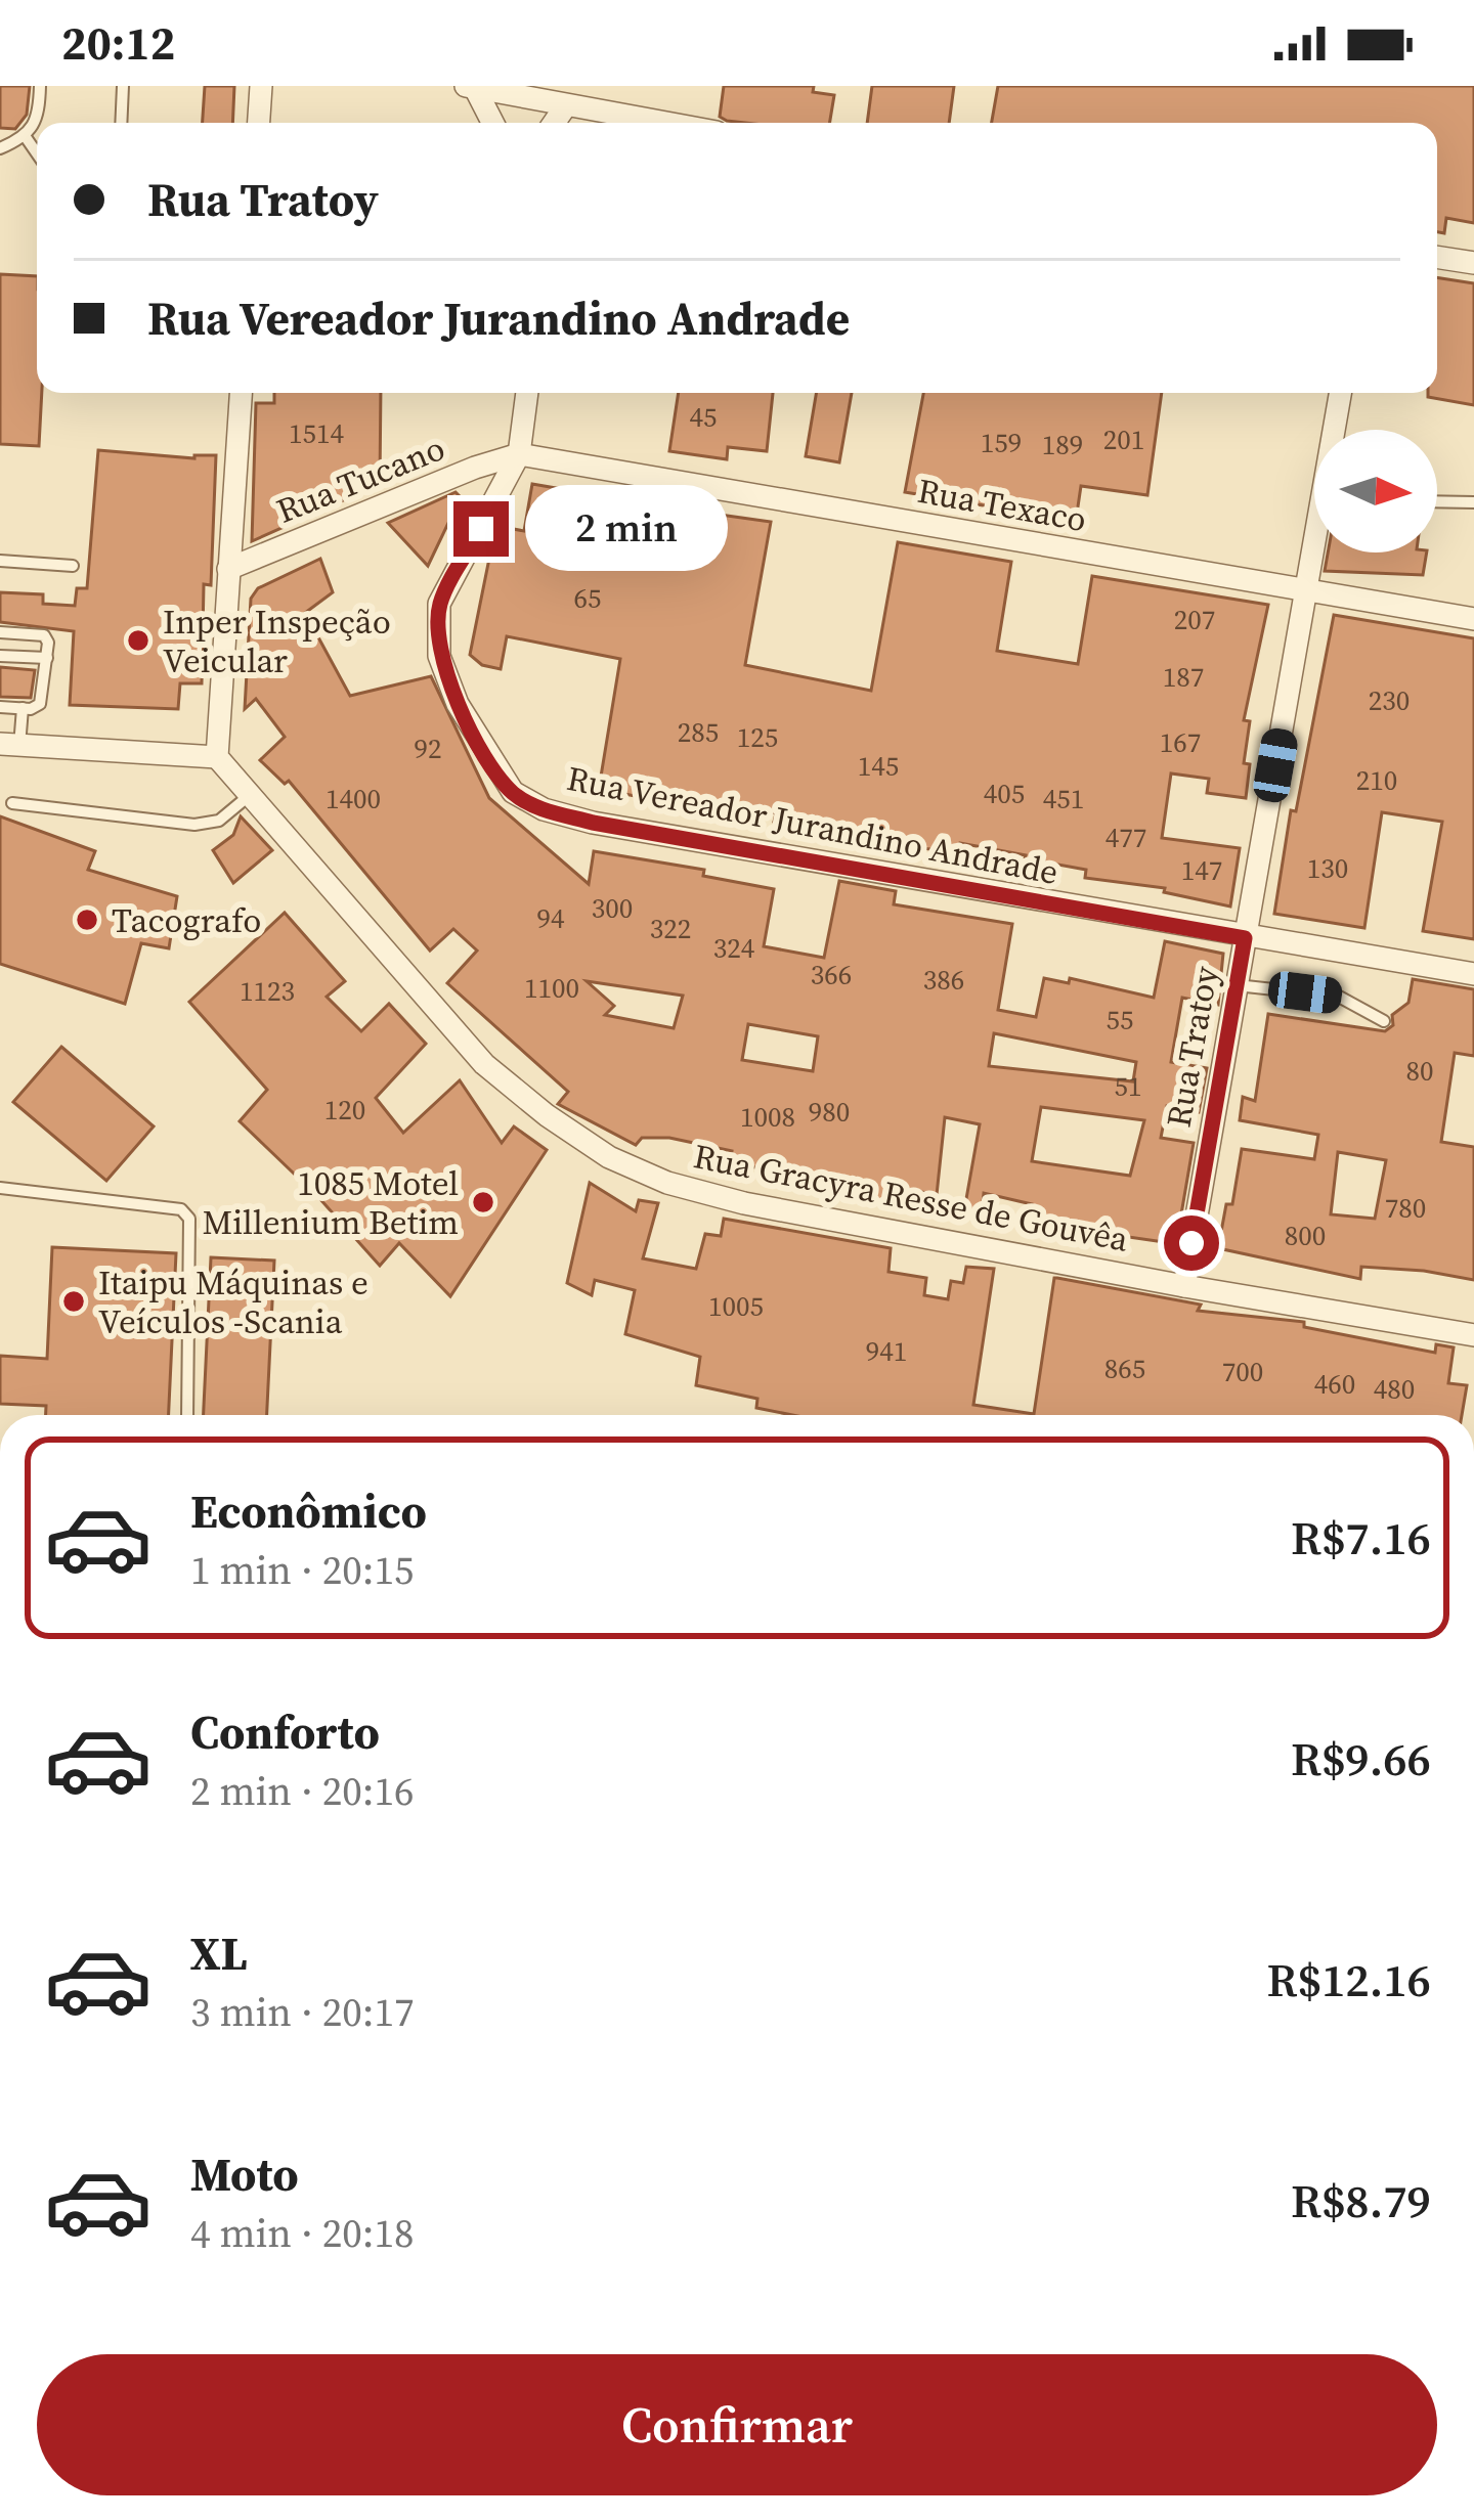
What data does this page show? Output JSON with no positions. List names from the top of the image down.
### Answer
{
  "streets": {
    "street": [
      "Rua Tucano",
      "Rua Texaco",
      "Rua Vereador Jurandino Andrade",
      "Rua Tratoy",
      "Rua Gracyra Resse de Gouvêa"
    ]
  },
  "crossings": [
    ["Rua Tucano", "Rua Texaco"],
    ["Rua Tucano", "Rua Vereador Jurandino Andrade"],
    ["Rua Texaco", "Rua Vereador Jurandino Andrade"],
    ["Rua Texaco", "Rua Tratoy"],
    ["Rua Vereador Jurandino Andrade", "Rua Tratoy"],
    ["Rua Tratoy", "Rua Gracyra Resse de Gouvêa"]
  ],
  "places": [
    "Inper Inspeção Veicular",
    "Tacografo",
    "1085 Motel Millenium Betim",
    "Itaipu Máquinas e Veículos -Scania"
  ],
  "house_numbers": [
    "45",
    "1514",
    "201",
    "159",
    "189",
    "65",
    "207",
    "187",
    "230",
    "285",
    "125",
    "167",
    "92",
    "145",
    "210",
    "405",
    "1400",
    "451",
    "477",
    "130",
    "147",
    "300",
    "94",
    "322",
    "324",
    "366",
    "386",
    "1100",
    "1123",
    "55",
    "80",
    "51",
    "120",
    "980",
    "1008",
    "780",
    "800",
    "1005",
    "941",
    "865",
    "700",
    "460",
    "480"
  ],
  "north": "right",
  "page": {
    "status": "20:12",
    "banner": ["Rua Tratoy", "Rua Vereador Jurandino Andrade"],
    "bubble": "2 min",
    "list": [
      {
        "name": "Econômico",
        "note": "1 min · 20:15",
        "value": "R$7.16"
      },
      {
        "name": "Conforto",
        "note": "2 min · 20:16",
        "value": "R$9.66"
      },
      {
        "name": "XL",
        "note": "3 min · 20:17",
        "value": "R$12.16"
      },
      {
        "name": "Moto",
        "note": "4 min · 20:18",
        "value": "R$8.79"
      }
    ],
    "buttons": "Confirmar"
  }
}
